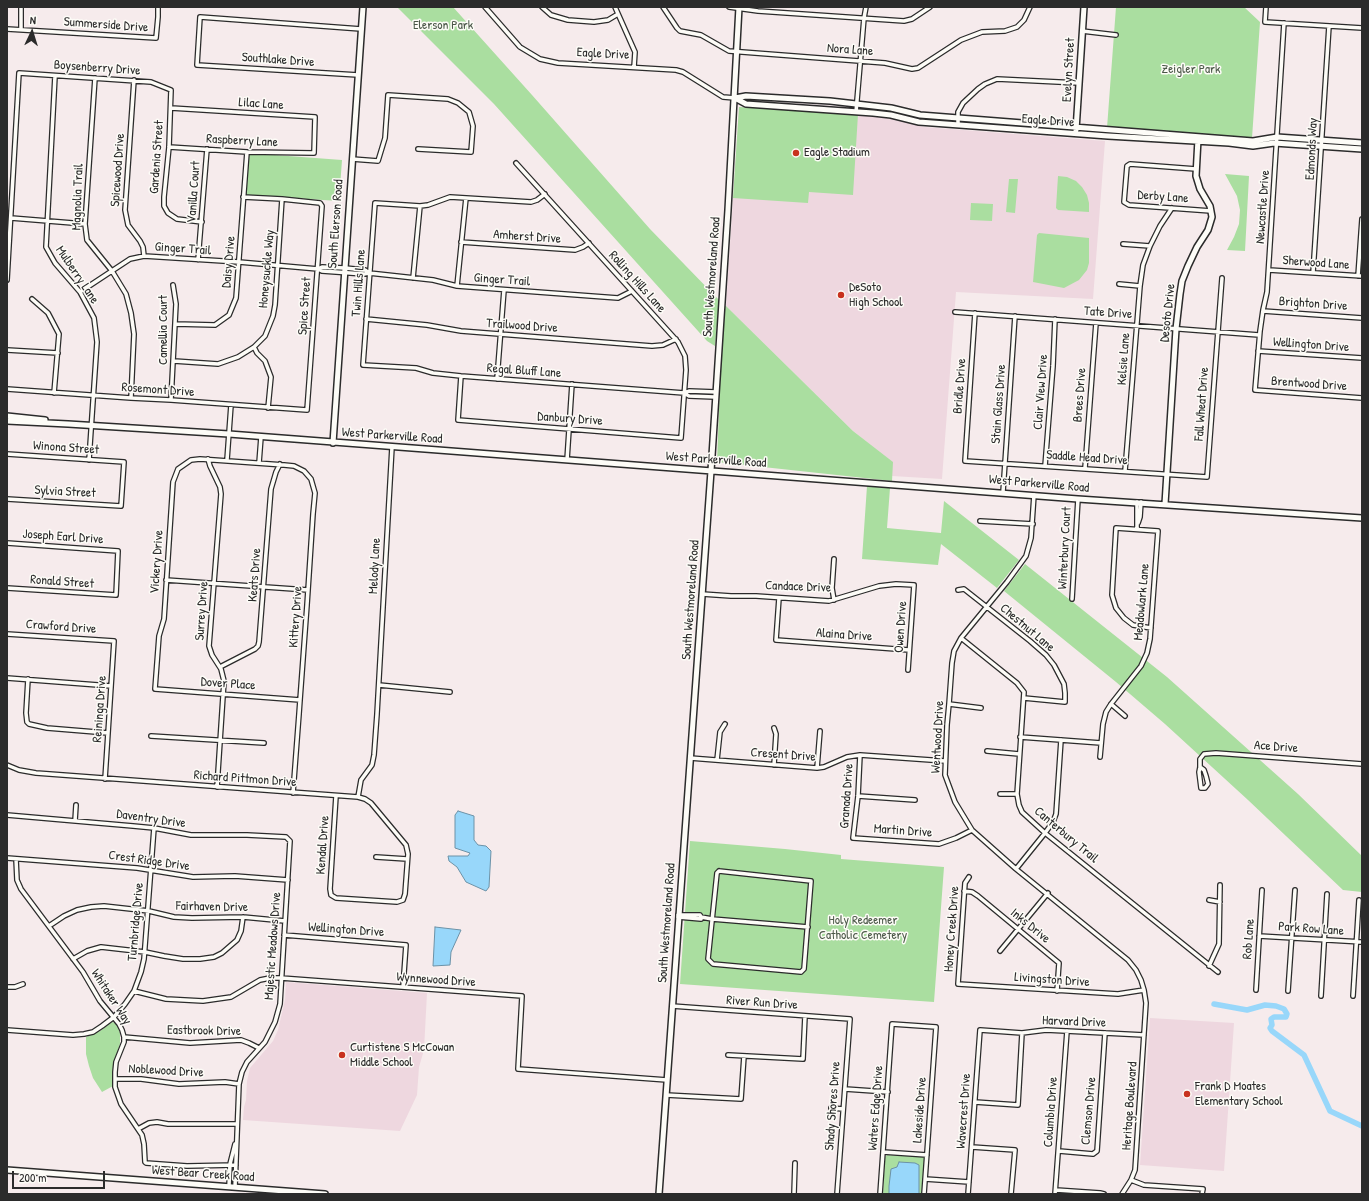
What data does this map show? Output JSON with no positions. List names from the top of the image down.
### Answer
{
  "streets": {
    "street": [
      "Summerside Drive",
      "Nora Lane",
      "Eagle Drive",
      "Southlake Drive",
      "Boysenberry Drive",
      "Evelyn Street",
      "Lilac Lane",
      "Raspberry Lane",
      "Edmonds Way",
      "Gardenia Street",
      "Spicewood Drive",
      "Vanilla Court",
      "Magnolia Trail",
      "Derby Lane",
      "Newcastle Drive",
      "South Elerson Road",
      "Amherst Drive",
      "Ginger Trail",
      "Daisy Drive",
      "Sherwood Lane",
      "Honeysuckle Way",
      "Mulberry Lane",
      "South Westmoreland Road",
      "Rolling Hills Lane",
      "Twin Hills Lane",
      "Brighton Drive",
      "Spice Street",
      "Tate Drive",
      "Desoto Drive",
      "Trailwood Drive",
      "Camellia Court",
      "Wellington Drive",
      "Kelsie Lane",
      "Regal Bluff Lane",
      "Brentwood Drive",
      "Bridle Drive",
      "Rosemont Drive",
      "Clair View Drive",
      "Brees Drive",
      "Stain Glass Drive",
      "Fall Wheat Drive",
      "Danbury Drive",
      "West Parkerville Road",
      "Winona Street",
      "Saddle Head Drive",
      "Sylvia Street",
      "Joseph Earl Drive",
      "Winterbury Court",
      "Vickery Drive",
      "Melody Lane",
      "Keats Drive",
      "Ronald Street",
      "Candace Drive",
      "Meadowlark Lane",
      "Surrey Drive",
      "Kittery Drive",
      "Crawford Drive",
      "Owen Drive",
      "Chestnut Lane",
      "Alaina Drive",
      "Dover Place",
      "Reininga Drive",
      "Wentwood Drive",
      "Ace Drive",
      "Cresent Drive",
      "Richard Pittmon Drive",
      "Granada Drive",
      "Daventry Drive",
      "Martin Drive",
      "Canterbury Trail",
      "Kendal Drive",
      "Crest Ridge Drive",
      "Fairhaven Drive",
      "Turnbridge Drive",
      "Inks Drive",
      "Honey Creek Drive",
      "Park Row Lane",
      "Rob Lane",
      "Majestic Meadows Drive",
      "Wynnewood Drive",
      "Livingston Drive",
      "Whitaker Way",
      "River Run Drive",
      "Harvard Drive",
      "Eastbrook Drive",
      "Noblewood Drive",
      "Shady Shores Drive",
      "Heritage Boulevard",
      "Waters Edge Drive",
      "Lakeside Drive",
      "Wavecrest Drive",
      "Clemson Drive",
      "Columbia Drive",
      "West Bear Creek Road"
    ]
  },
  "crossings": [
    ["Nora Lane", "South Westmoreland Road"],
    ["Eagle Drive", "Evelyn Street"],
    ["Eagle Drive", "Edmonds Way"],
    ["Eagle Drive", "Newcastle Drive"],
    ["Eagle Drive", "South Westmoreland Road"],
    ["Southlake Drive", "South Elerson Road"],
    ["Boysenberry Drive", "Gardenia Street"],
    ["Boysenberry Drive", "Spicewood Drive"],
    ["Boysenberry Drive", "Magnolia Trail"],
    ["Boysenberry Drive", "Mulberry Lane"],
    ["Lilac Lane", "Raspberry Lane"],
    ["Lilac Lane", "Gardenia Street"],
    ["Raspberry Lane", "Gardenia Street"],
    ["Raspberry Lane", "Vanilla Court"],
    ["Raspberry Lane", "Daisy Drive"],
    ["Edmonds Way", "Sherwood Lane"],
    ["Gardenia Street", "Vanilla Court"],
    ["Spicewood Drive", "Ginger Trail"],
    ["Vanilla Court", "Ginger Trail"],
    ["Magnolia Trail", "Ginger Trail"],
    ["Magnolia Trail", "Rosemont Drive"],
    ["Derby Lane", "Desoto Drive"],
    ["Derby Lane", "Kelsie Lane"],
    ["Newcastle Drive", "Sherwood Lane"],
    ["Newcastle Drive", "Brighton Drive"],
    ["Newcastle Drive", "Tate Drive"],
    ["Newcastle Drive", "Wellington Drive"],
    ["Newcastle Drive", "Brentwood Drive"],
    ["South Elerson Road", "Ginger Trail"],
    ["South Elerson Road", "West Parkerville Road"],
    ["Amherst Drive", "Rolling Hills Lane"],
    ["Ginger Trail", "Daisy Drive"],
    ["Ginger Trail", "Honeysuckle Way"],
    ["Ginger Trail", "Mulberry Lane"],
    ["Ginger Trail", "Rolling Hills Lane"],
    ["Ginger Trail", "Twin Hills Lane"],
    ["Ginger Trail", "Spice Street"],
    ["Daisy Drive", "Camellia Court"],
    ["Honeysuckle Way", "Spice Street"],
    ["Honeysuckle Way", "Camellia Court"],
    ["Mulberry Lane", "Rosemont Drive"],
    ["Mulberry Lane", "West Parkerville Road"],
    ["Mulberry Lane", "Winona Street"],
    ["South Westmoreland Road", "Regal Bluff Lane"],
    ["South Westmoreland Road", "West Parkerville Road"],
    ["South Westmoreland Road", "Candace Drive"],
    ["South Westmoreland Road", "Cresent Drive"],
    ["South Westmoreland Road", "Wynnewood Drive"],
    ["South Westmoreland Road", "River Run Drive"],
    ["Rolling Hills Lane", "Trailwood Drive"],
    ["Rolling Hills Lane", "Regal Bluff Lane"],
    ["Rolling Hills Lane", "Danbury Drive"],
    ["Twin Hills Lane", "Trailwood Drive"],
    ["Twin Hills Lane", "Regal Bluff Lane"],
    ["Spice Street", "Rosemont Drive"],
    ["Tate Drive", "Desoto Drive"],
    ["Tate Drive", "Kelsie Lane"],
    ["Tate Drive", "Bridle Drive"],
    ["Tate Drive", "Clair View Drive"],
    ["Tate Drive", "Brees Drive"],
    ["Tate Drive", "Stain Glass Drive"],
    ["Tate Drive", "Fall Wheat Drive"],
    ["Desoto Drive", "West Parkerville Road"],
    ["Desoto Drive", "Saddle Head Drive"],
    ["Camellia Court", "Rosemont Drive"],
    ["Wellington Drive", "Majestic Meadows Drive"],
    ["Wellington Drive", "Wynnewood Drive"],
    ["Kelsie Lane", "Saddle Head Drive"],
    ["Regal Bluff Lane", "Danbury Drive"],
    ["Bridle Drive", "Saddle Head Drive"],
    ["Clair View Drive", "Saddle Head Drive"],
    ["Brees Drive", "Saddle Head Drive"],
    ["Stain Glass Drive", "West Parkerville Road"],
    ["Stain Glass Drive", "Saddle Head Drive"],
    ["Fall Wheat Drive", "Saddle Head Drive"],
    ["West Parkerville Road", "Winterbury Court"],
    ["West Parkerville Road", "Melody Lane"],
    ["West Parkerville Road", "Wentwood Drive"],
    ["Winona Street", "Sylvia Street"],
    ["Joseph Earl Drive", "Ronald Street"],
    ["Vickery Drive", "Surrey Drive"],
    ["Vickery Drive", "Kittery Drive"],
    ["Vickery Drive", "Dover Place"],
    ["Melody Lane", "Richard Pittmon Drive"],
    ["Keats Drive", "Surrey Drive"],
    ["Keats Drive", "Kittery Drive"],
    ["Candace Drive", "Owen Drive"],
    ["Candace Drive", "Alaina Drive"],
    ["Surrey Drive", "Dover Place"],
    ["Surrey Drive", "Richard Pittmon Drive"],
    ["Kittery Drive", "Dover Place"],
    ["Kittery Drive", "Richard Pittmon Drive"],
    ["Crawford Drive", "Reininga Drive"],
    ["Owen Drive", "Alaina Drive"],
    ["Chestnut Lane", "Wentwood Drive"],
    ["Chestnut Lane", "Canterbury Trail"],
    ["Reininga Drive", "Richard Pittmon Drive"],
    ["Wentwood Drive", "Cresent Drive"],
    ["Wentwood Drive", "Martin Drive"],
    ["Wentwood Drive", "Livingston Drive"],
    ["Wentwood Drive", "Heritage Boulevard"],
    ["Cresent Drive", "Granada Drive"],
    ["Richard Pittmon Drive", "Kendal Drive"],
    ["Granada Drive", "Martin Drive"],
    ["Daventry Drive", "Turnbridge Drive"],
    ["Daventry Drive", "Majestic Meadows Drive"],
    ["Crest Ridge Drive", "Turnbridge Drive"],
    ["Crest Ridge Drive", "Majestic Meadows Drive"],
    ["Crest Ridge Drive", "Whitaker Way"],
    ["Fairhaven Drive", "Turnbridge Drive"],
    ["Fairhaven Drive", "Majestic Meadows Drive"],
    ["Fairhaven Drive", "Whitaker Way"],
    ["Turnbridge Drive", "Wynnewood Drive"],
    ["Turnbridge Drive", "Whitaker Way"],
    ["Inks Drive", "Honey Creek Drive"],
    ["Inks Drive", "Livingston Drive"],
    ["Honey Creek Drive", "Livingston Drive"],
    ["Park Row Lane", "Rob Lane"],
    ["Majestic Meadows Drive", "Wynnewood Drive"],
    ["Majestic Meadows Drive", "Whitaker Way"],
    ["Majestic Meadows Drive", "Eastbrook Drive"],
    ["Majestic Meadows Drive", "Noblewood Drive"],
    ["Majestic Meadows Drive", "West Bear Creek Road"],
    ["Whitaker Way", "Eastbrook Drive"],
    ["Whitaker Way", "Noblewood Drive"],
    ["River Run Drive", "Shady Shores Drive"],
    ["Harvard Drive", "Heritage Boulevard"],
    ["Harvard Drive", "Wavecrest Drive"],
    ["Harvard Drive", "Clemson Drive"],
    ["Harvard Drive", "Columbia Drive"],
    ["Waters Edge Drive", "Lakeside Drive"],
    ["Clemson Drive", "Columbia Drive"]
  ],
  "parks": ["Elerson Park", "Zeigler Park", "Holy Redeemer Catholic Cemetery"],
  "places": [
    "Eagle Stadium",
    "DeSoto High School",
    "Curtistene S McCowan Middle School",
    "Frank D Moates Elementary School"
  ],
  "scale_bar": "200 m",
  "north": "top"
}
